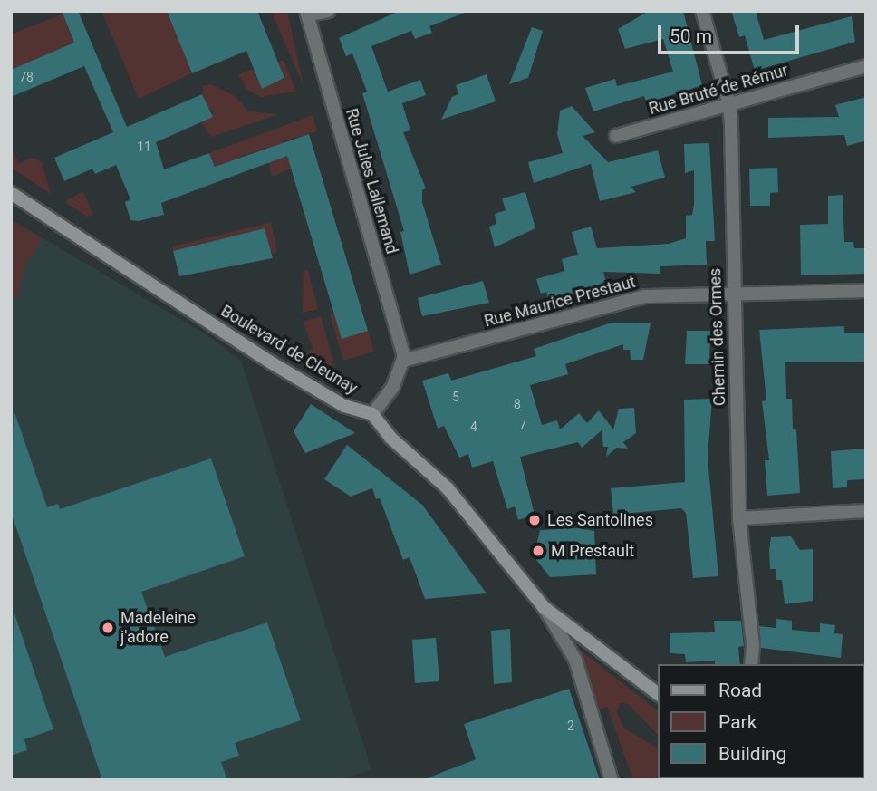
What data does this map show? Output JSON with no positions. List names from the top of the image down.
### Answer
{
  "streets": {
    "main road": ["Boulevard de Cleunay"],
    "street": [
      "Rue Bruté de Rémur",
      "Rue Jules Lallemand",
      "Rue Maurice Prestaut",
      "Chemin des Ormes"
    ]
  },
  "crossings": [
    ["Rue Bruté de Rémur", "Chemin des Ormes"],
    ["Rue Jules Lallemand", "Rue Maurice Prestaut"],
    ["Rue Maurice Prestaut", "Chemin des Ormes"]
  ],
  "places": ["Les Santolines", "M Prestault", "Madeleine j'adore"],
  "house_numbers": [
    "78",
    "11",
    "5",
    "8",
    "7",
    "4",
    "2"
  ],
  "legend": ["Road", "Park", "Building"],
  "scale_bar": "50 m"
}
